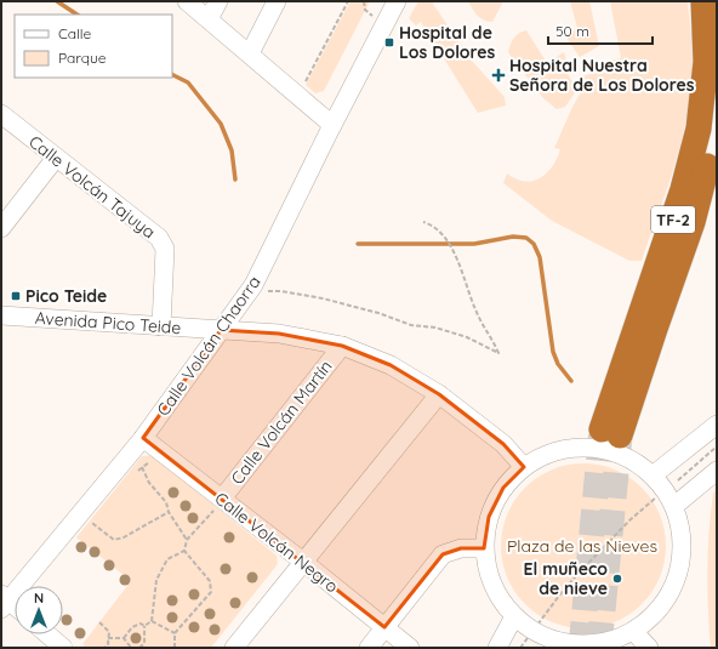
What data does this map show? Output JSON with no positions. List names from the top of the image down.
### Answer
{
  "streets": {
    "highway": ["TF-2"],
    "street": [
      "Calle Volcán Tajuya",
      "Avenida Pico Teide",
      "Calle Volcán Chaorra",
      "Calle Volcán Martín",
      "Calle Volcán Negro"
    ]
  },
  "crossings": [
    ["Calle Volcán Tajuya", "Avenida Pico Teide"],
    ["Avenida Pico Teide", "Calle Volcán Chaorra"],
    ["Avenida Pico Teide", "Calle Volcán Martín"],
    ["Calle Volcán Chaorra", "Calle Volcán Negro"],
    ["Calle Volcán Martín", "Calle Volcán Negro"]
  ],
  "parks": ["Plaza de las Nieves"],
  "places": {
    "transit": ["Hospital de Los Dolores", "Pico Teide"],
    "health": ["Hospital Nuestra Señora de Los Dolores"],
    "other": ["El muñeco de nieve"]
  },
  "legend": ["Calle", "Parque"],
  "scale_bar": "50 m",
  "north": "top"
}
